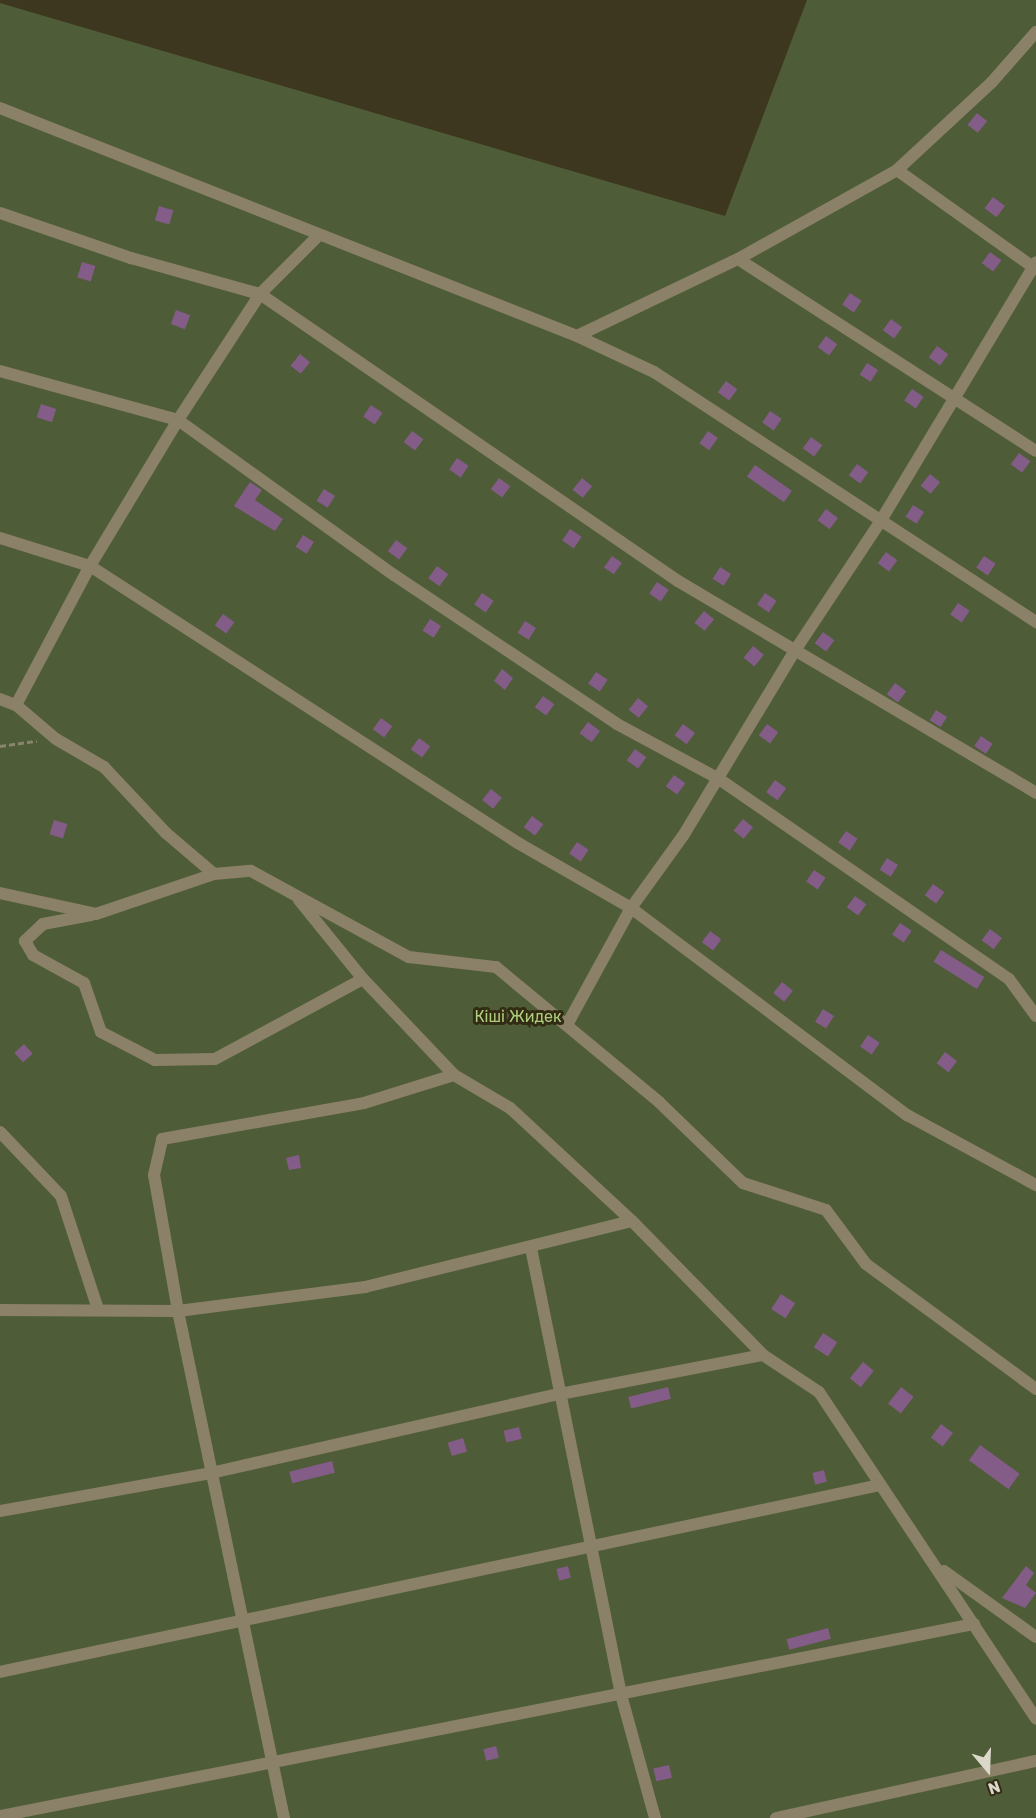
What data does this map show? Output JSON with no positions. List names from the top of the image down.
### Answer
{
  "parks": ["Кіші Жидек"],
  "north": "bottom"
}
